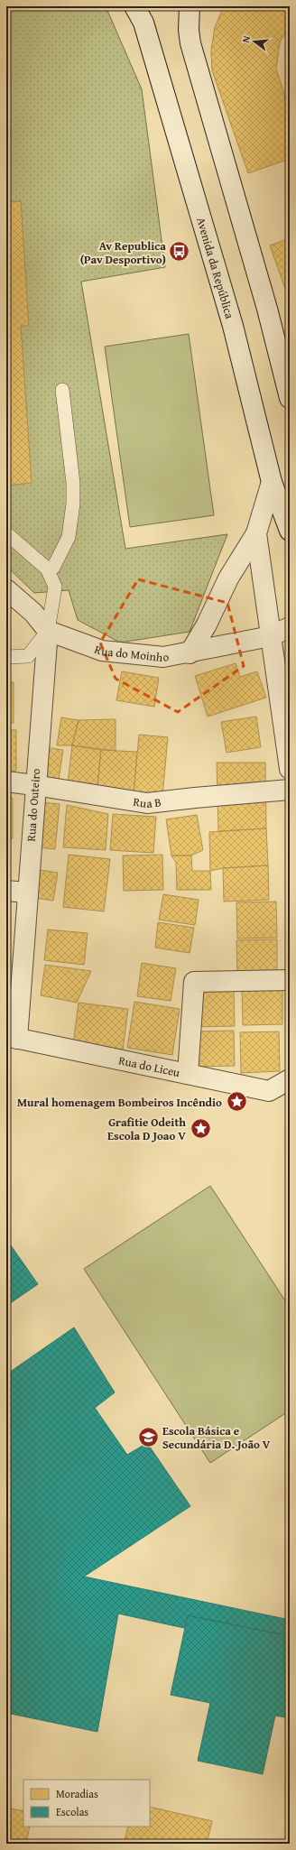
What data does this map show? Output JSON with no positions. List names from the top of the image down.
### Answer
{
  "streets": {
    "street": [
      "Avenida da República",
      "Rua do Moinho",
      "Rua B",
      "Rua do Outeiro",
      "Rua do Liceu"
    ]
  },
  "crossings": [
    ["Rua do Moinho", "Rua do Outeiro"],
    ["Rua B", "Rua do Outeiro"],
    ["Rua do Outeiro", "Rua do Liceu"]
  ],
  "places": {
    "bus stop": ["Av Republica (Pav Desportivo)"],
    "place": ["Mural homenagem Bombeiros Incêndio", "Grafitie Odeith Escola D Joao V"],
    "school or university": ["Escola Básica e Secundária D. João V"]
  },
  "legend": ["Moradias", "Escolas"],
  "north": "left"
}
